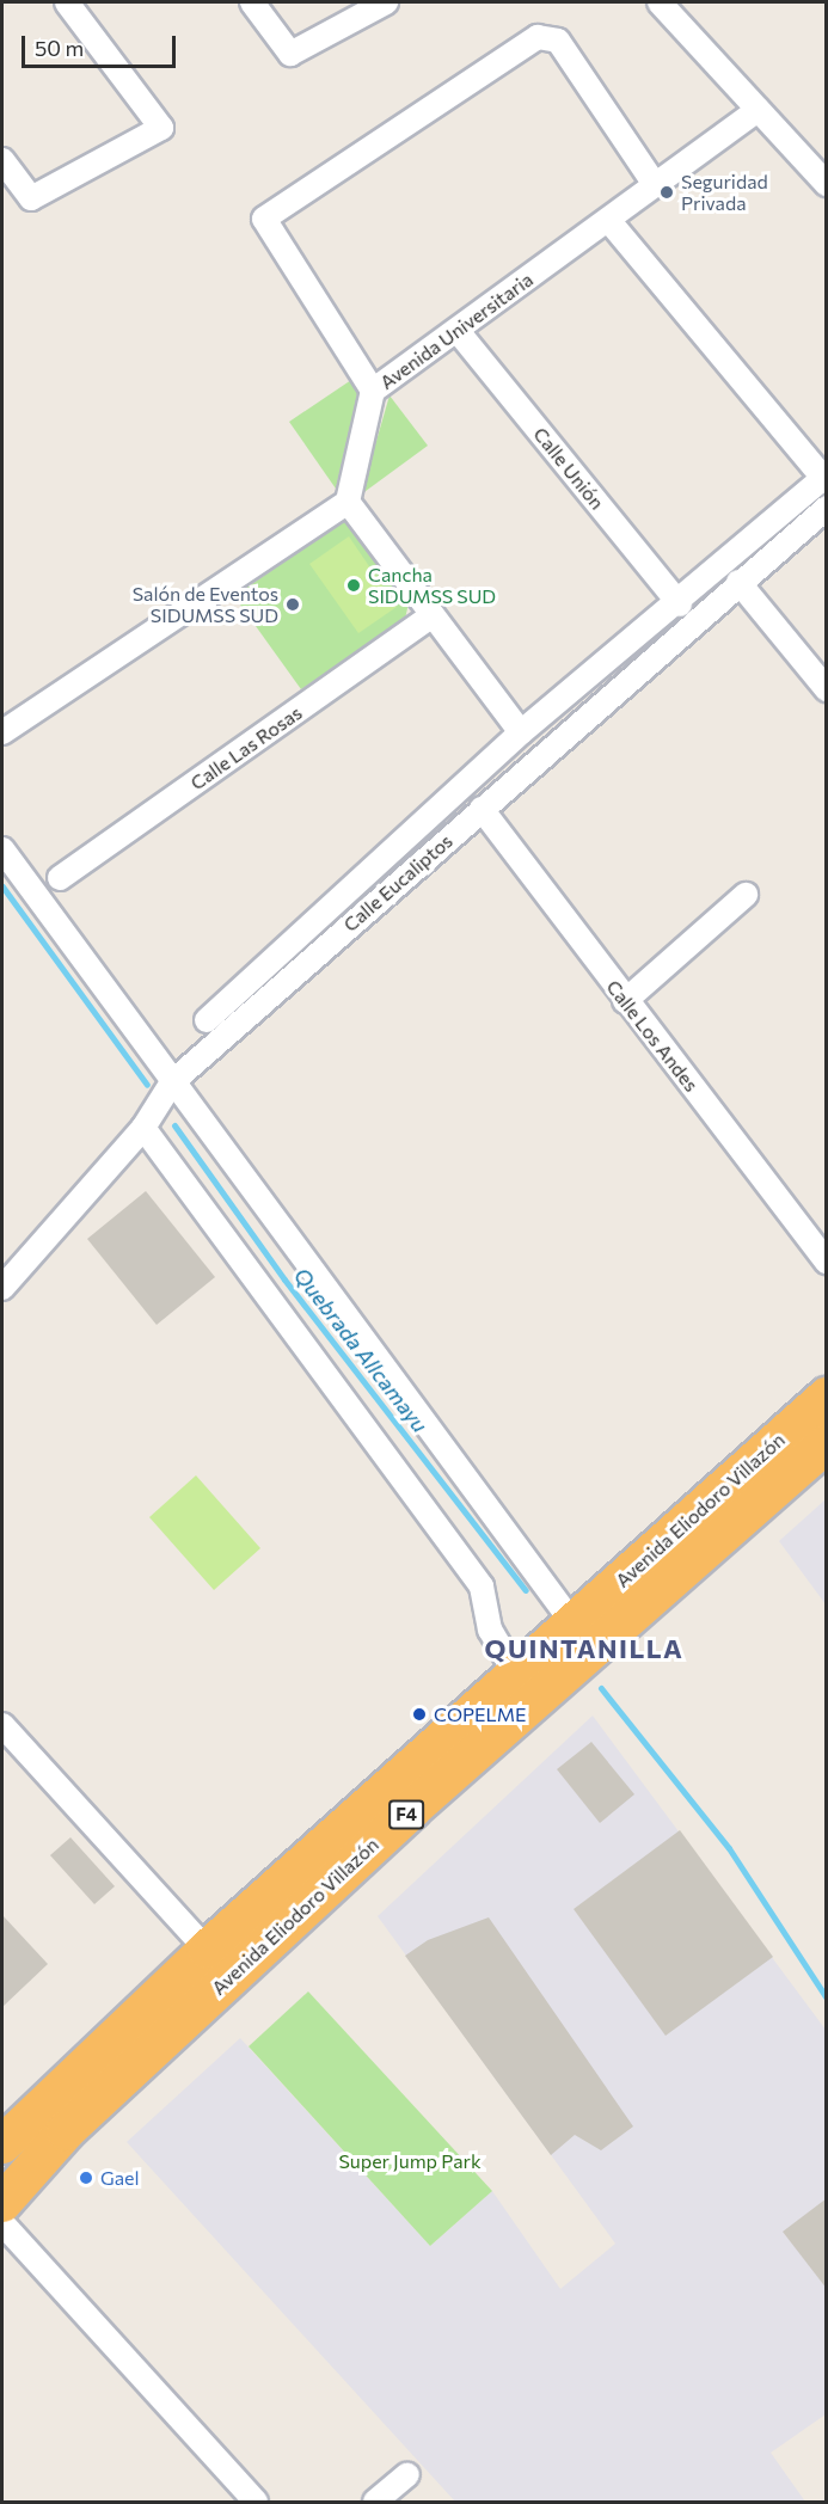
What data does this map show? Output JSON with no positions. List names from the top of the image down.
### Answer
{
  "streets": {
    "highway": ["Avenida Eliodoro Villazón", "F4"],
    "street": [
      "Avenida Universitaria",
      "Calle Unión",
      "Calle Las Rosas",
      "Calle Eucaliptos",
      "Calle Los Andes"
    ]
  },
  "crossings": [
    ["Avenida Universitaria", "Calle Unión"],
    ["Avenida Universitaria", "Calle Eucaliptos"],
    ["Calle Unión", "Calle Eucaliptos"],
    ["Calle Eucaliptos", "Calle Los Andes"]
  ],
  "districts": ["QUINTANILLA"],
  "water": ["Quebrada Allcamayu"],
  "parks": ["Super Jump Park"],
  "places": [
    "Seguridad Privada",
    "Cancha SIDUMSS SUD",
    "Salón de Eventos SIDUMSS SUD",
    "COPELME",
    "Gael"
  ],
  "scale_bar": "50 m"
}
